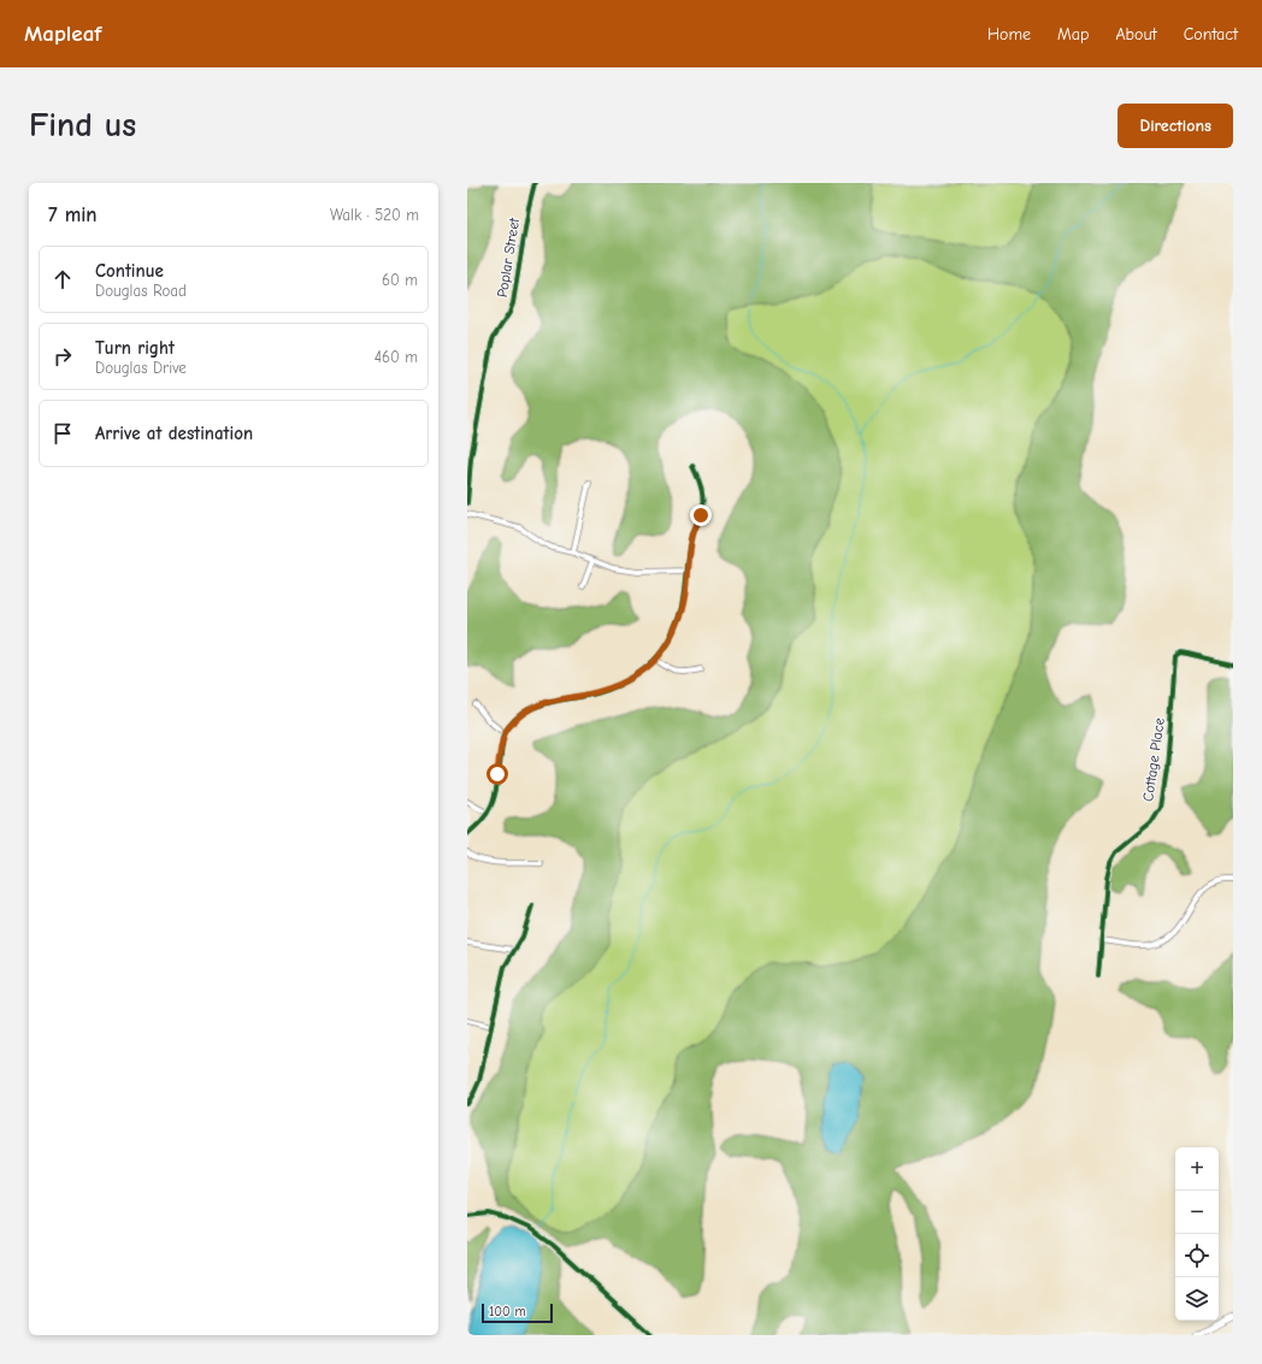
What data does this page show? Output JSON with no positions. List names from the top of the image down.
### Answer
{
  "streets": {
    "street": ["Poplar Street", "Cottage Place"]
  },
  "scale_bar": "100 m",
  "page": {
    "header": "Mapleaf",
    "nav": [
      "Home",
      "Map",
      "About",
      "Contact"
    ],
    "buttons": "Directions",
    "title": "Find us",
    "heading": ["7 min", "Walk · 520 m"],
    "list": [
      ["Continue", "Douglas Road", "60 m"],
      ["Turn right", "Douglas Drive", "460 m"],
      "Arrive at destination"
    ],
    "map_buttons": ["+", "−"],
    "scale": "100 m"
  }
}
